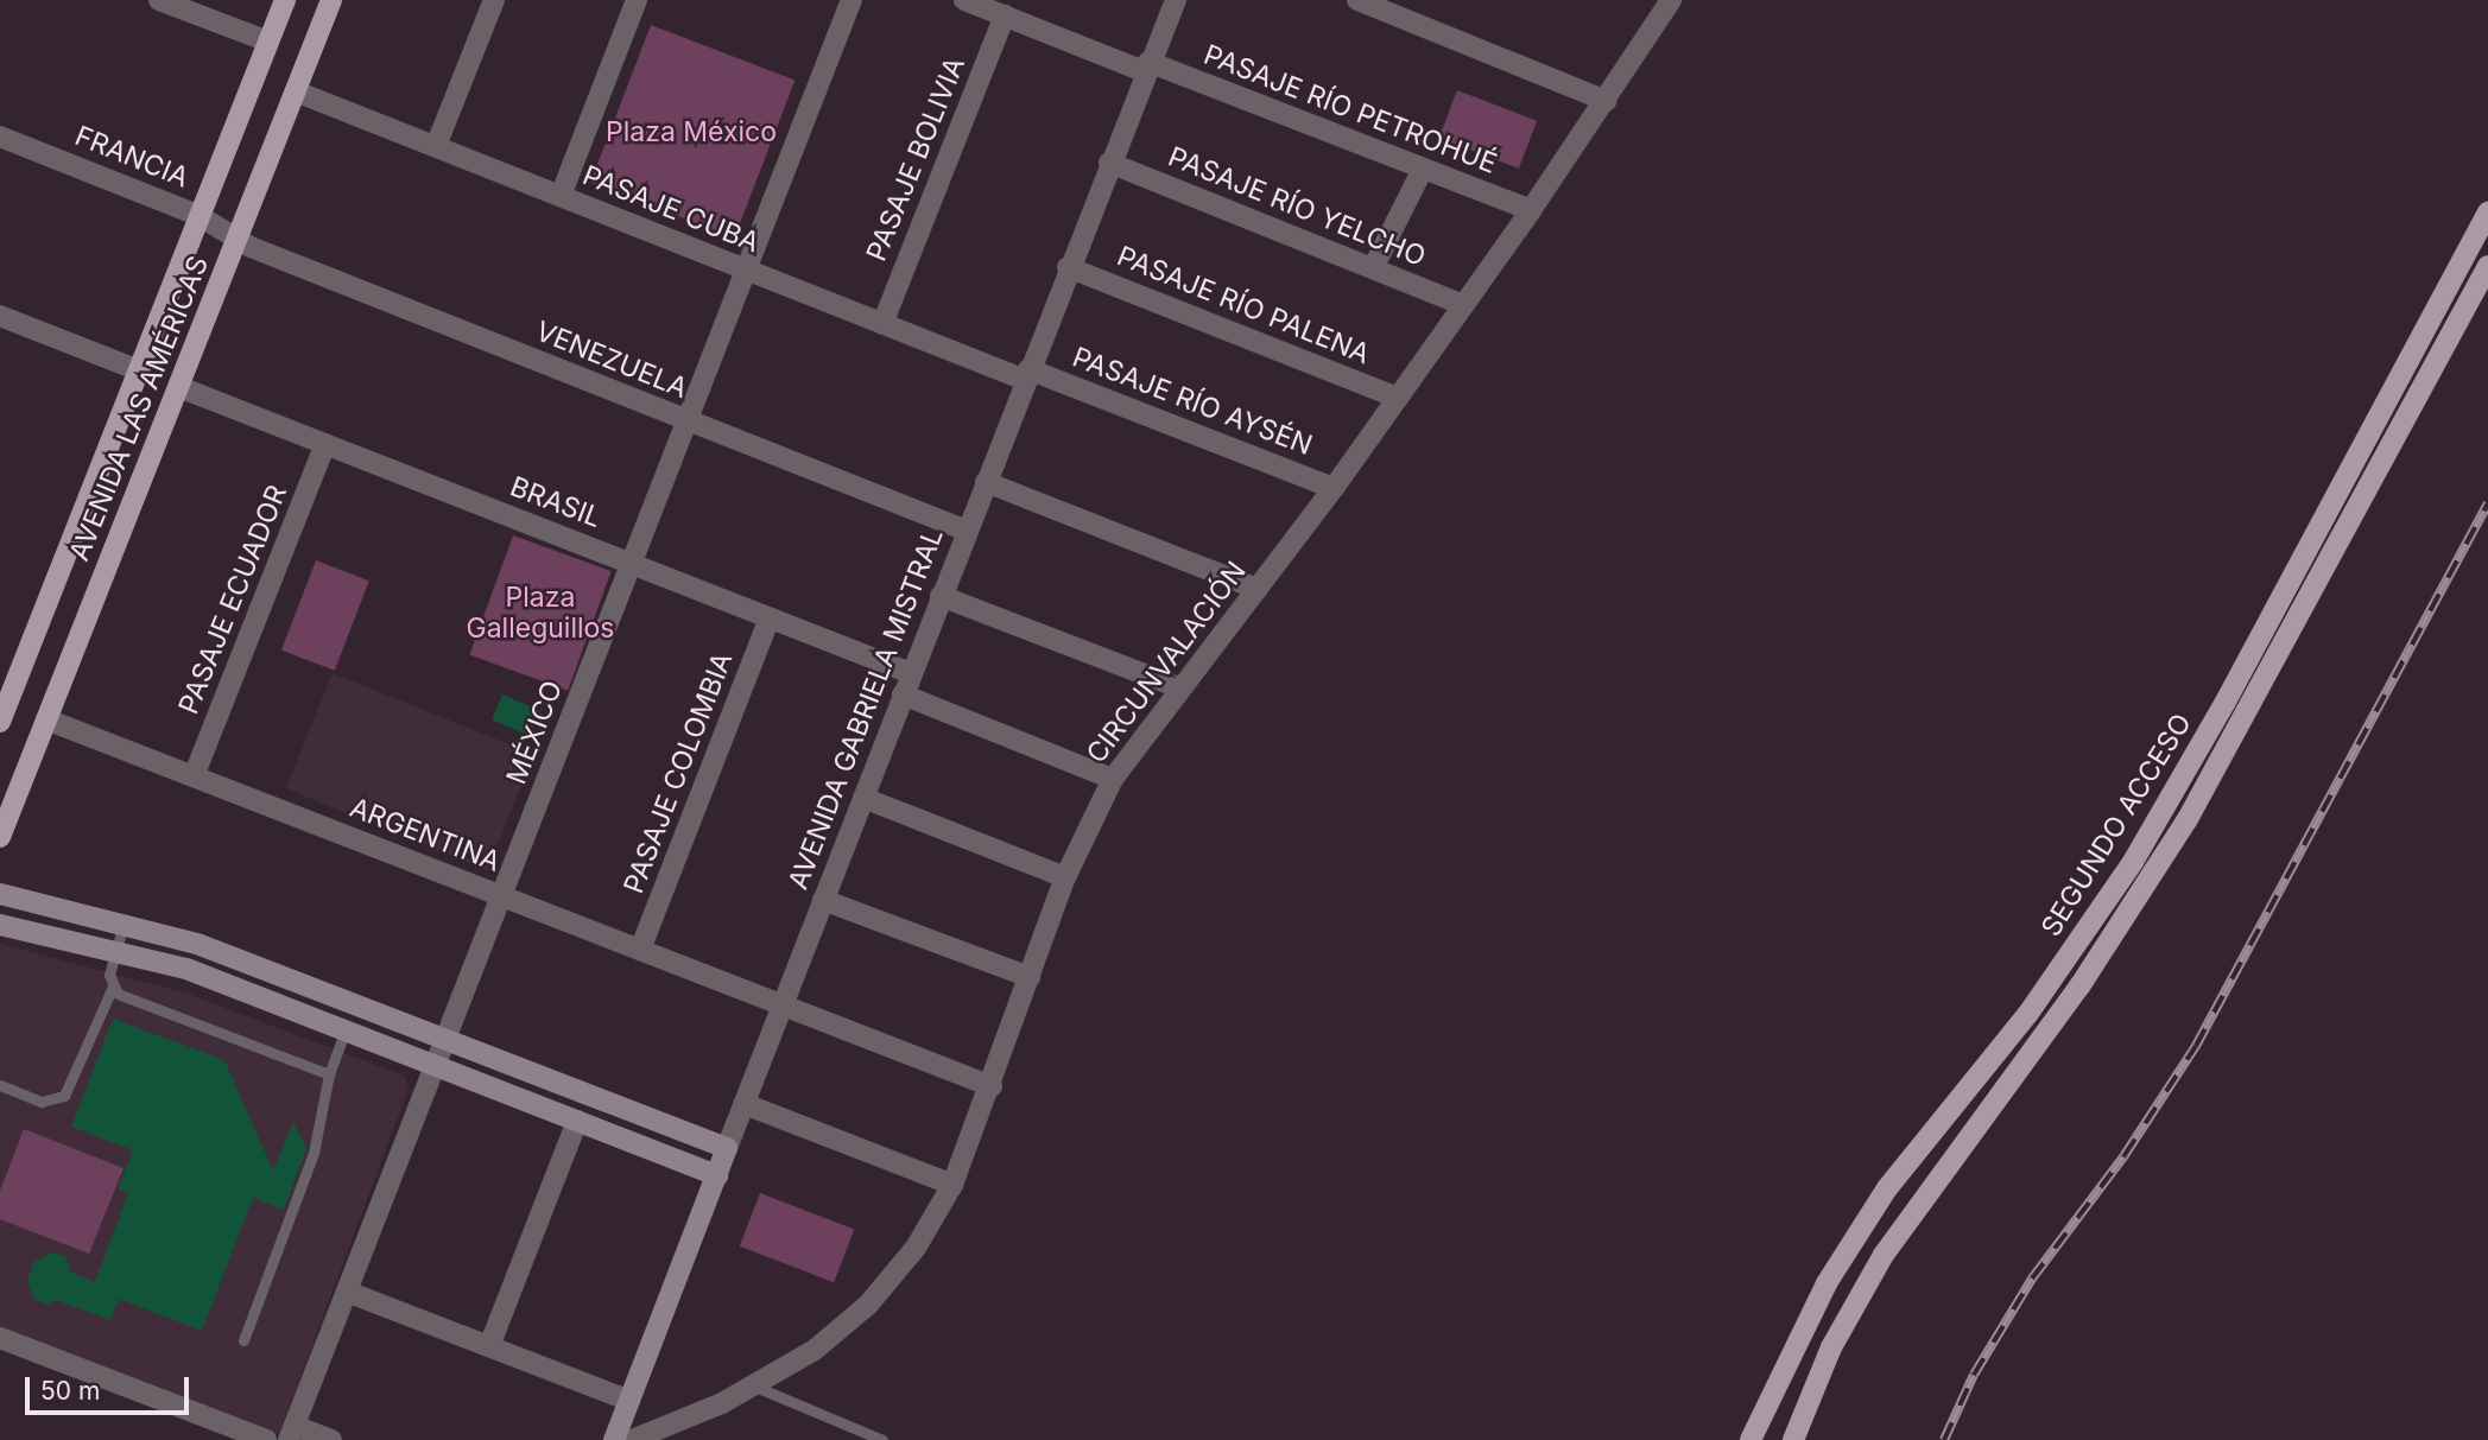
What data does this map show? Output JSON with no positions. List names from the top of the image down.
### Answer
{
  "streets": {
    "main road": ["AVENIDA LAS AMÉRICAS", "SEGUNDO ACCESO"],
    "street": [
      "PASAJE RÍO PETROHUÉ",
      "FRANCIA",
      "PASAJE BOLIVIA",
      "PASAJE RÍO YELCHO",
      "PASAJE CUBA",
      "PASAJE RÍO PALENA",
      "VENEZUELA",
      "PASAJE RÍO AYSÉN",
      "BRASIL",
      "PASAJE ECUADOR",
      "CIRCUNVALACIÓN",
      "AVENIDA GABRIELA MISTRAL",
      "MÉXICO",
      "PASAJE COLOMBIA",
      "ARGENTINA"
    ]
  },
  "crossings": [
    ["PASAJE RÍO PETROHUÉ", "PASAJE BOLIVIA"],
    ["PASAJE RÍO PETROHUÉ", "CIRCUNVALACIÓN"],
    ["PASAJE RÍO PETROHUÉ", "AVENIDA GABRIELA MISTRAL"],
    ["FRANCIA", "VENEZUELA"],
    ["FRANCIA", "AVENIDA LAS AMÉRICAS"],
    ["PASAJE BOLIVIA", "PASAJE CUBA"],
    ["PASAJE RÍO YELCHO", "CIRCUNVALACIÓN"],
    ["PASAJE RÍO YELCHO", "AVENIDA GABRIELA MISTRAL"],
    ["PASAJE CUBA", "PASAJE RÍO AYSÉN"],
    ["PASAJE CUBA", "AVENIDA LAS AMÉRICAS"],
    ["PASAJE CUBA", "AVENIDA GABRIELA MISTRAL"],
    ["PASAJE CUBA", "MÉXICO"],
    ["PASAJE RÍO PALENA", "CIRCUNVALACIÓN"],
    ["PASAJE RÍO PALENA", "AVENIDA GABRIELA MISTRAL"],
    ["VENEZUELA", "AVENIDA LAS AMÉRICAS"],
    ["VENEZUELA", "AVENIDA GABRIELA MISTRAL"],
    ["VENEZUELA", "MÉXICO"],
    ["PASAJE RÍO AYSÉN", "CIRCUNVALACIÓN"],
    ["PASAJE RÍO AYSÉN", "AVENIDA GABRIELA MISTRAL"],
    ["AVENIDA LAS AMÉRICAS", "BRASIL"],
    ["AVENIDA LAS AMÉRICAS", "ARGENTINA"],
    ["BRASIL", "PASAJE ECUADOR"],
    ["BRASIL", "AVENIDA GABRIELA MISTRAL"],
    ["BRASIL", "MÉXICO"],
    ["BRASIL", "PASAJE COLOMBIA"],
    ["PASAJE ECUADOR", "ARGENTINA"],
    ["CIRCUNVALACIÓN", "ARGENTINA"],
    ["AVENIDA GABRIELA MISTRAL", "ARGENTINA"],
    ["MÉXICO", "ARGENTINA"],
    ["PASAJE COLOMBIA", "ARGENTINA"]
  ],
  "parks": ["Plaza México", "Plaza Galleguillos"],
  "scale_bar": "50 m"
}
